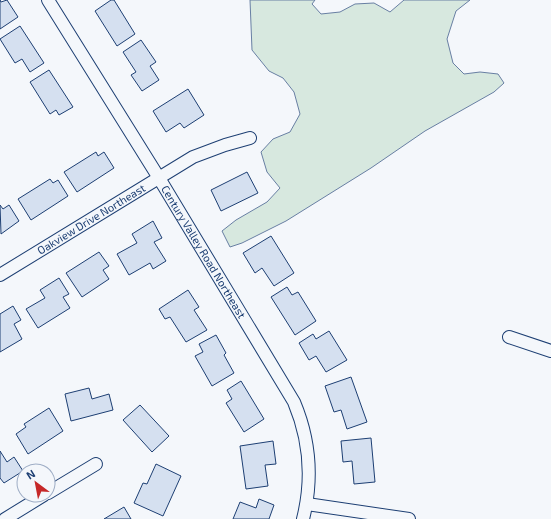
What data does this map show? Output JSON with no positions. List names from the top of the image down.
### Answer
{
  "streets": {
    "street": ["Oakview Drive Northeast", "Century Valley Road Northeast"]
  },
  "crossings": [
    ["Oakview Drive Northeast", "Century Valley Road Northeast"]
  ],
  "north": "top left"
}
